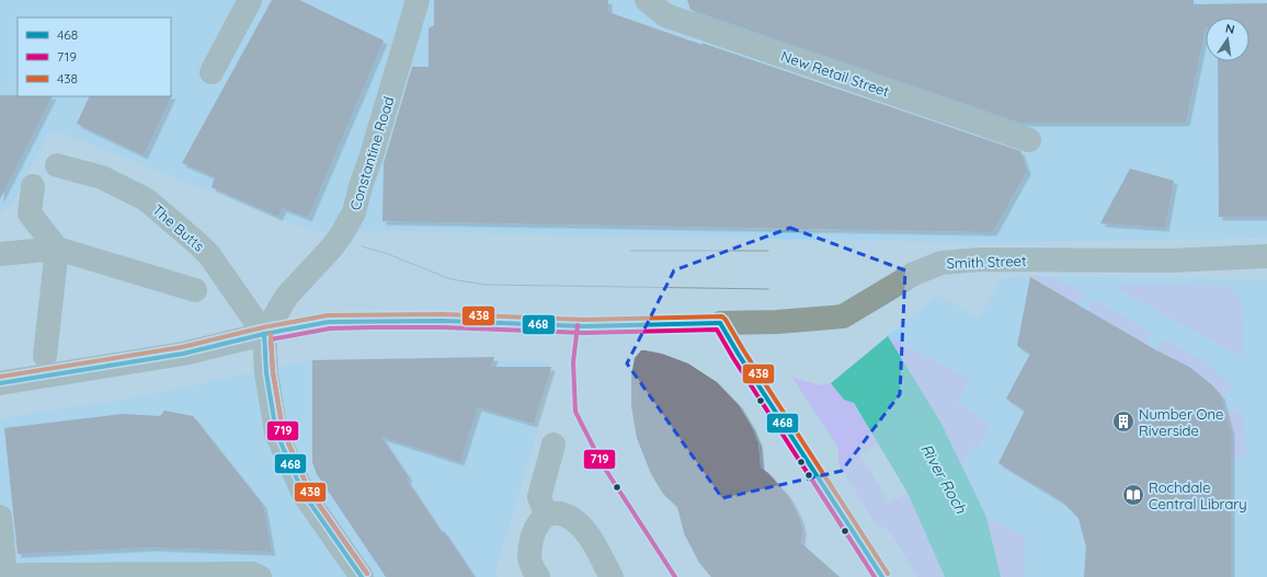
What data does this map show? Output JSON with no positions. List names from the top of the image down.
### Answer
{
  "streets": {
    "street": [
      "New Retail Street",
      "Constantine Road",
      "The Butts",
      "Smith Street"
    ]
  },
  "crossings": [
    ["Constantine Road", "The Butts"]
  ],
  "water": ["River Roch"],
  "places": {
    "building": ["Number One Riverside"],
    "library": ["Rochdale Central Library"]
  },
  "lines": ["transit line 438", "transit line 468", "transit line 719"],
  "legend": ["468", "719", "438"],
  "north": "top"
}
